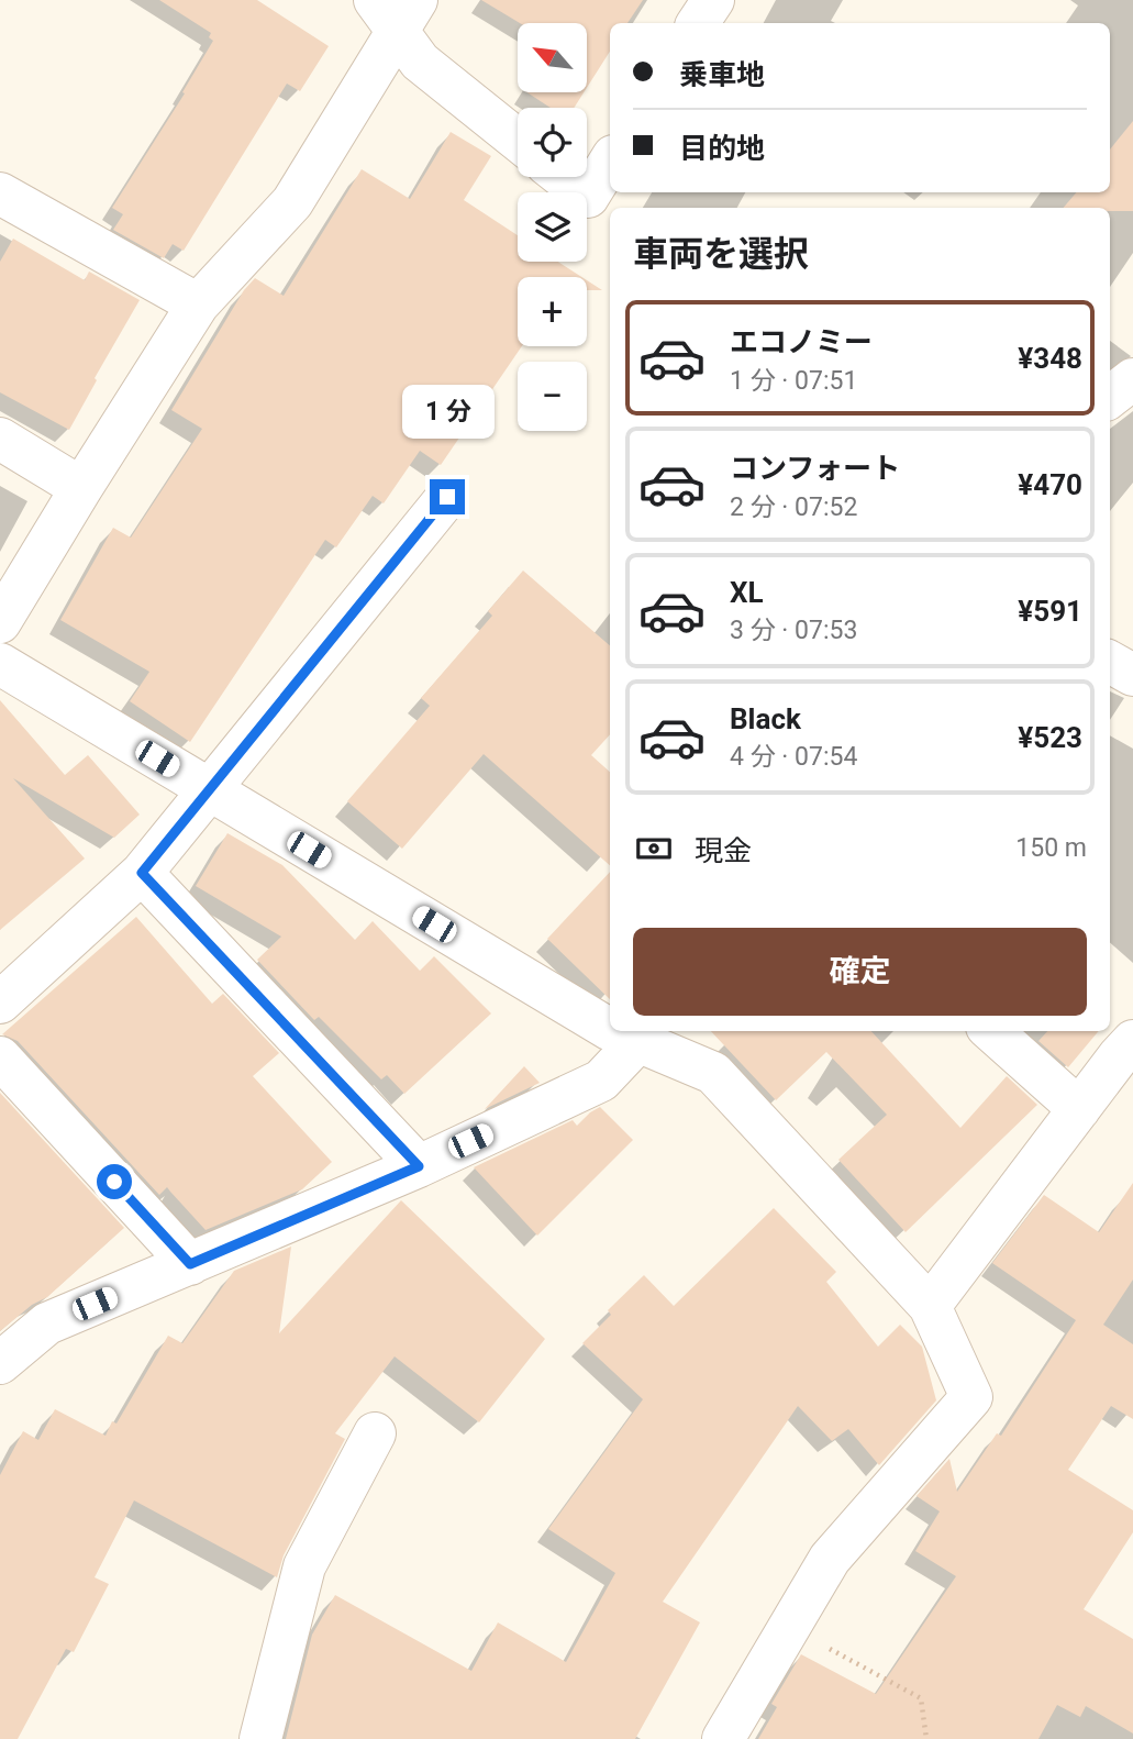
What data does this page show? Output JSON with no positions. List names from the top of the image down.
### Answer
{
  "north": "top left",
  "page": {
    "map_buttons": ["+", "−"],
    "banner": ["乗車地", "目的地"],
    "heading": "車両を選択",
    "list": [
      {
        "name": "エコノミー",
        "note": "1 分 · 07:51",
        "value": "¥348"
      },
      {
        "name": "コンフォート",
        "note": "2 分 · 07:52",
        "value": "¥470"
      },
      {
        "name": "XL",
        "note": "3 分 · 07:53",
        "value": "¥591"
      },
      {
        "name": "Black",
        "note": "4 分 · 07:54",
        "value": "¥523"
      }
    ],
    "bubble": "1 分",
    "pay": ["現金", "150 m"],
    "buttons": "確定"
  }
}
